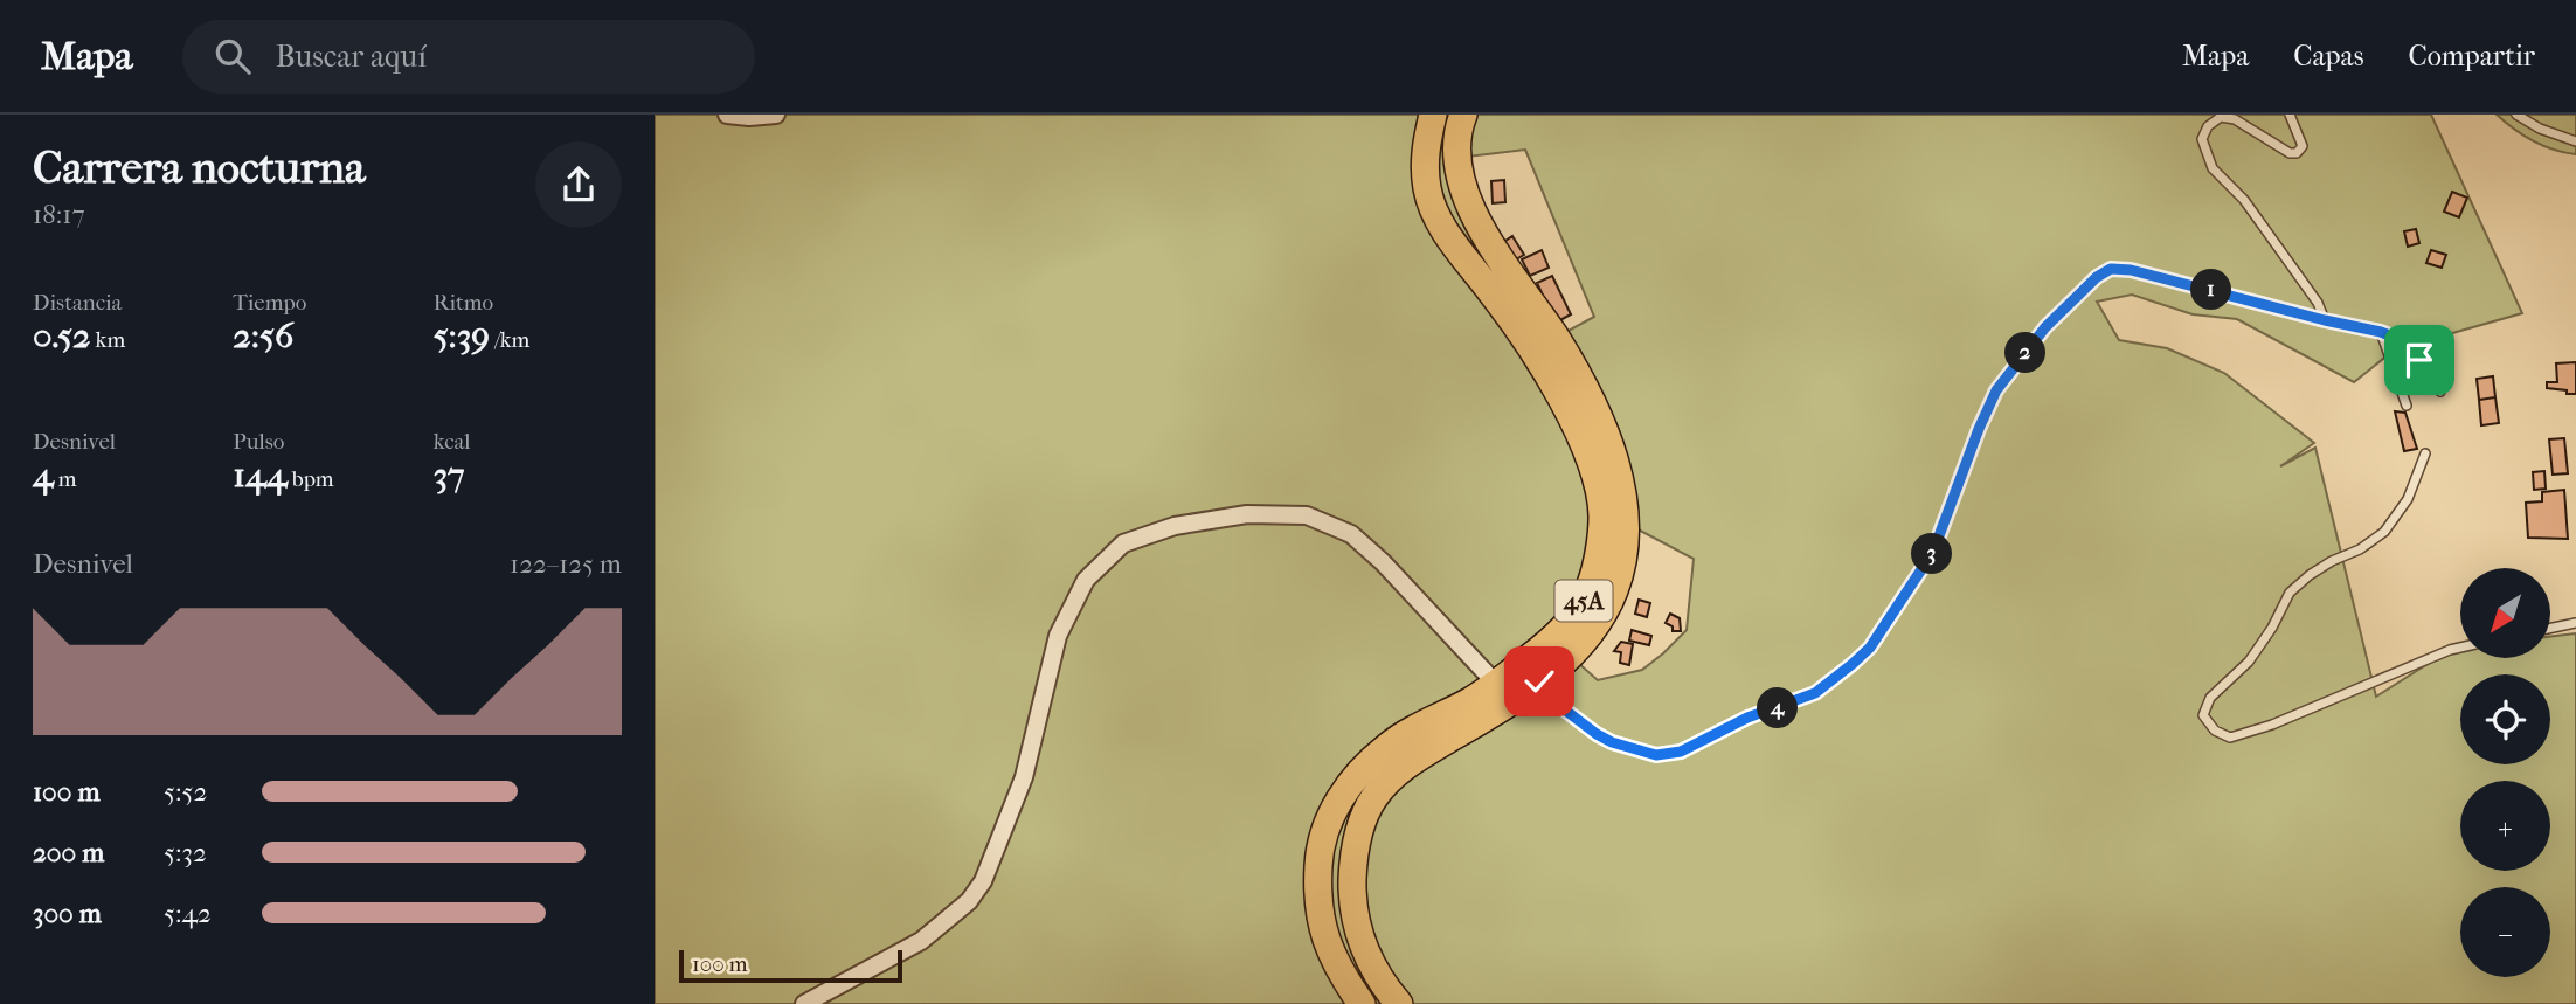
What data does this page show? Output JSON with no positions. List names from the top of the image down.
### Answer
{
  "streets": {
    "highway": ["45A"]
  },
  "scale_bar": "100 m",
  "north": "bottom left",
  "page": {
    "header": "Mapa",
    "search": "Buscar aquí",
    "nav": ["Mapa", "Capas", "Compartir"],
    "heading": ["Carrera nocturna", "18:17"],
    "stats": [
      ["Distancia", "0.52 km"],
      ["Tiempo", "2:56"],
      ["Ritmo", "5:39 /km"],
      ["Desnivel", "4 m"],
      ["Pulso", "144 bpm"],
      ["kcal", "37"]
    ],
    "pins": [
      "1",
      "2",
      "3",
      "4"
    ],
    "chart": ["Desnivel", "122–125 m"],
    "map_buttons": ["+", "−"],
    "list": [
      {
        "name": "100 m",
        "note": "5:52"
      },
      {
        "name": "200 m",
        "note": "5:32"
      },
      {
        "name": "300 m",
        "note": "5:42"
      }
    ],
    "scale": "100 m"
  }
}
